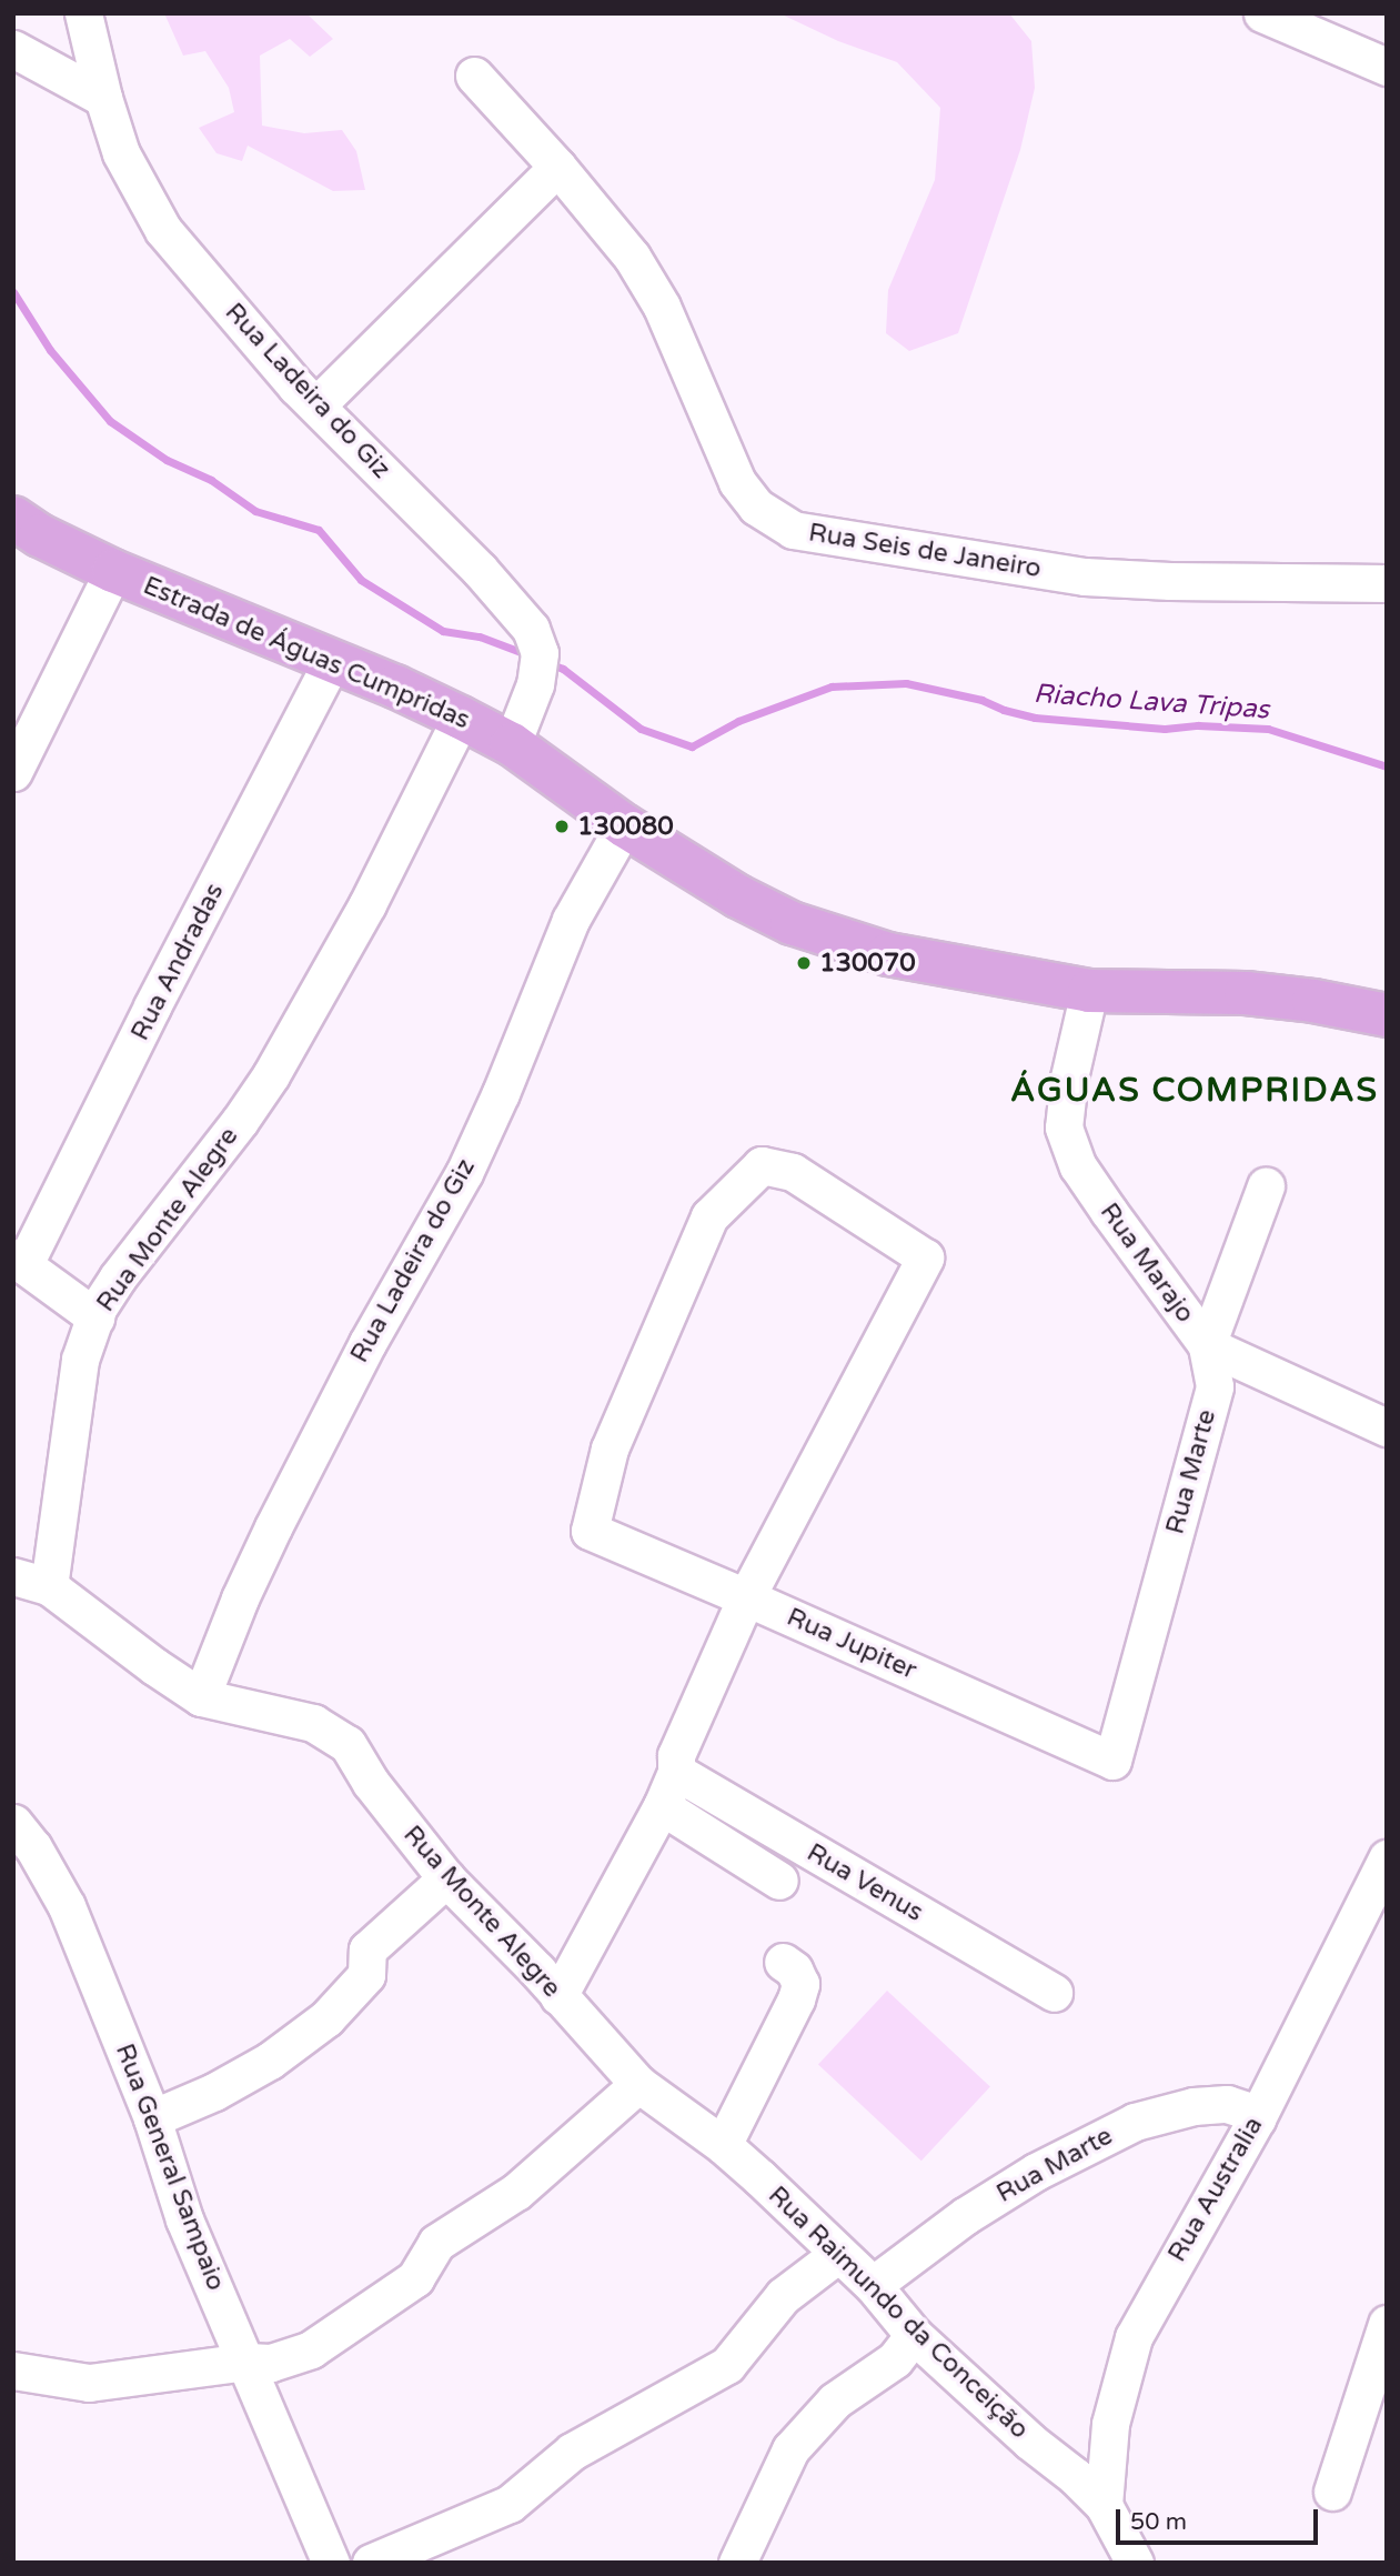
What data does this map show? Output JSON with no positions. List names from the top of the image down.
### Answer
{
  "streets": {
    "main road": ["Estrada de Águas Cumpridas"],
    "street": [
      "Rua Ladeira do Giz",
      "Rua Seis de Janeiro",
      "Rua Andradas",
      "Rua Monte Alegre",
      "Rua Marajo",
      "Rua Marte",
      "Rua Jupiter",
      "Rua Venus",
      "Rua General Sampaio",
      "Rua Australia",
      "Rua Raimundo da Conceição"
    ]
  },
  "crossings": [
    ["Rua Ladeira do Giz", "Estrada de Águas Cumpridas"],
    ["Rua Ladeira do Giz", "Rua Monte Alegre"],
    ["Estrada de Águas Cumpridas", "Rua Andradas"],
    ["Estrada de Águas Cumpridas", "Rua Monte Alegre"],
    ["Estrada de Águas Cumpridas", "Rua Marajo"],
    ["Rua Monte Alegre", "Rua Raimundo da Conceição"],
    ["Rua Marajo", "Rua Marte"],
    ["Rua Marte", "Rua Jupiter"],
    ["Rua Marte", "Rua Australia"],
    ["Rua Marte", "Rua Raimundo da Conceição"],
    ["Rua Australia", "Rua Raimundo da Conceição"]
  ],
  "districts": ["ÁGUAS COMPRIDAS"],
  "water": ["Riacho Lava Tripas"],
  "places": ["130080", "130070"],
  "scale_bar": "50 m"
}
